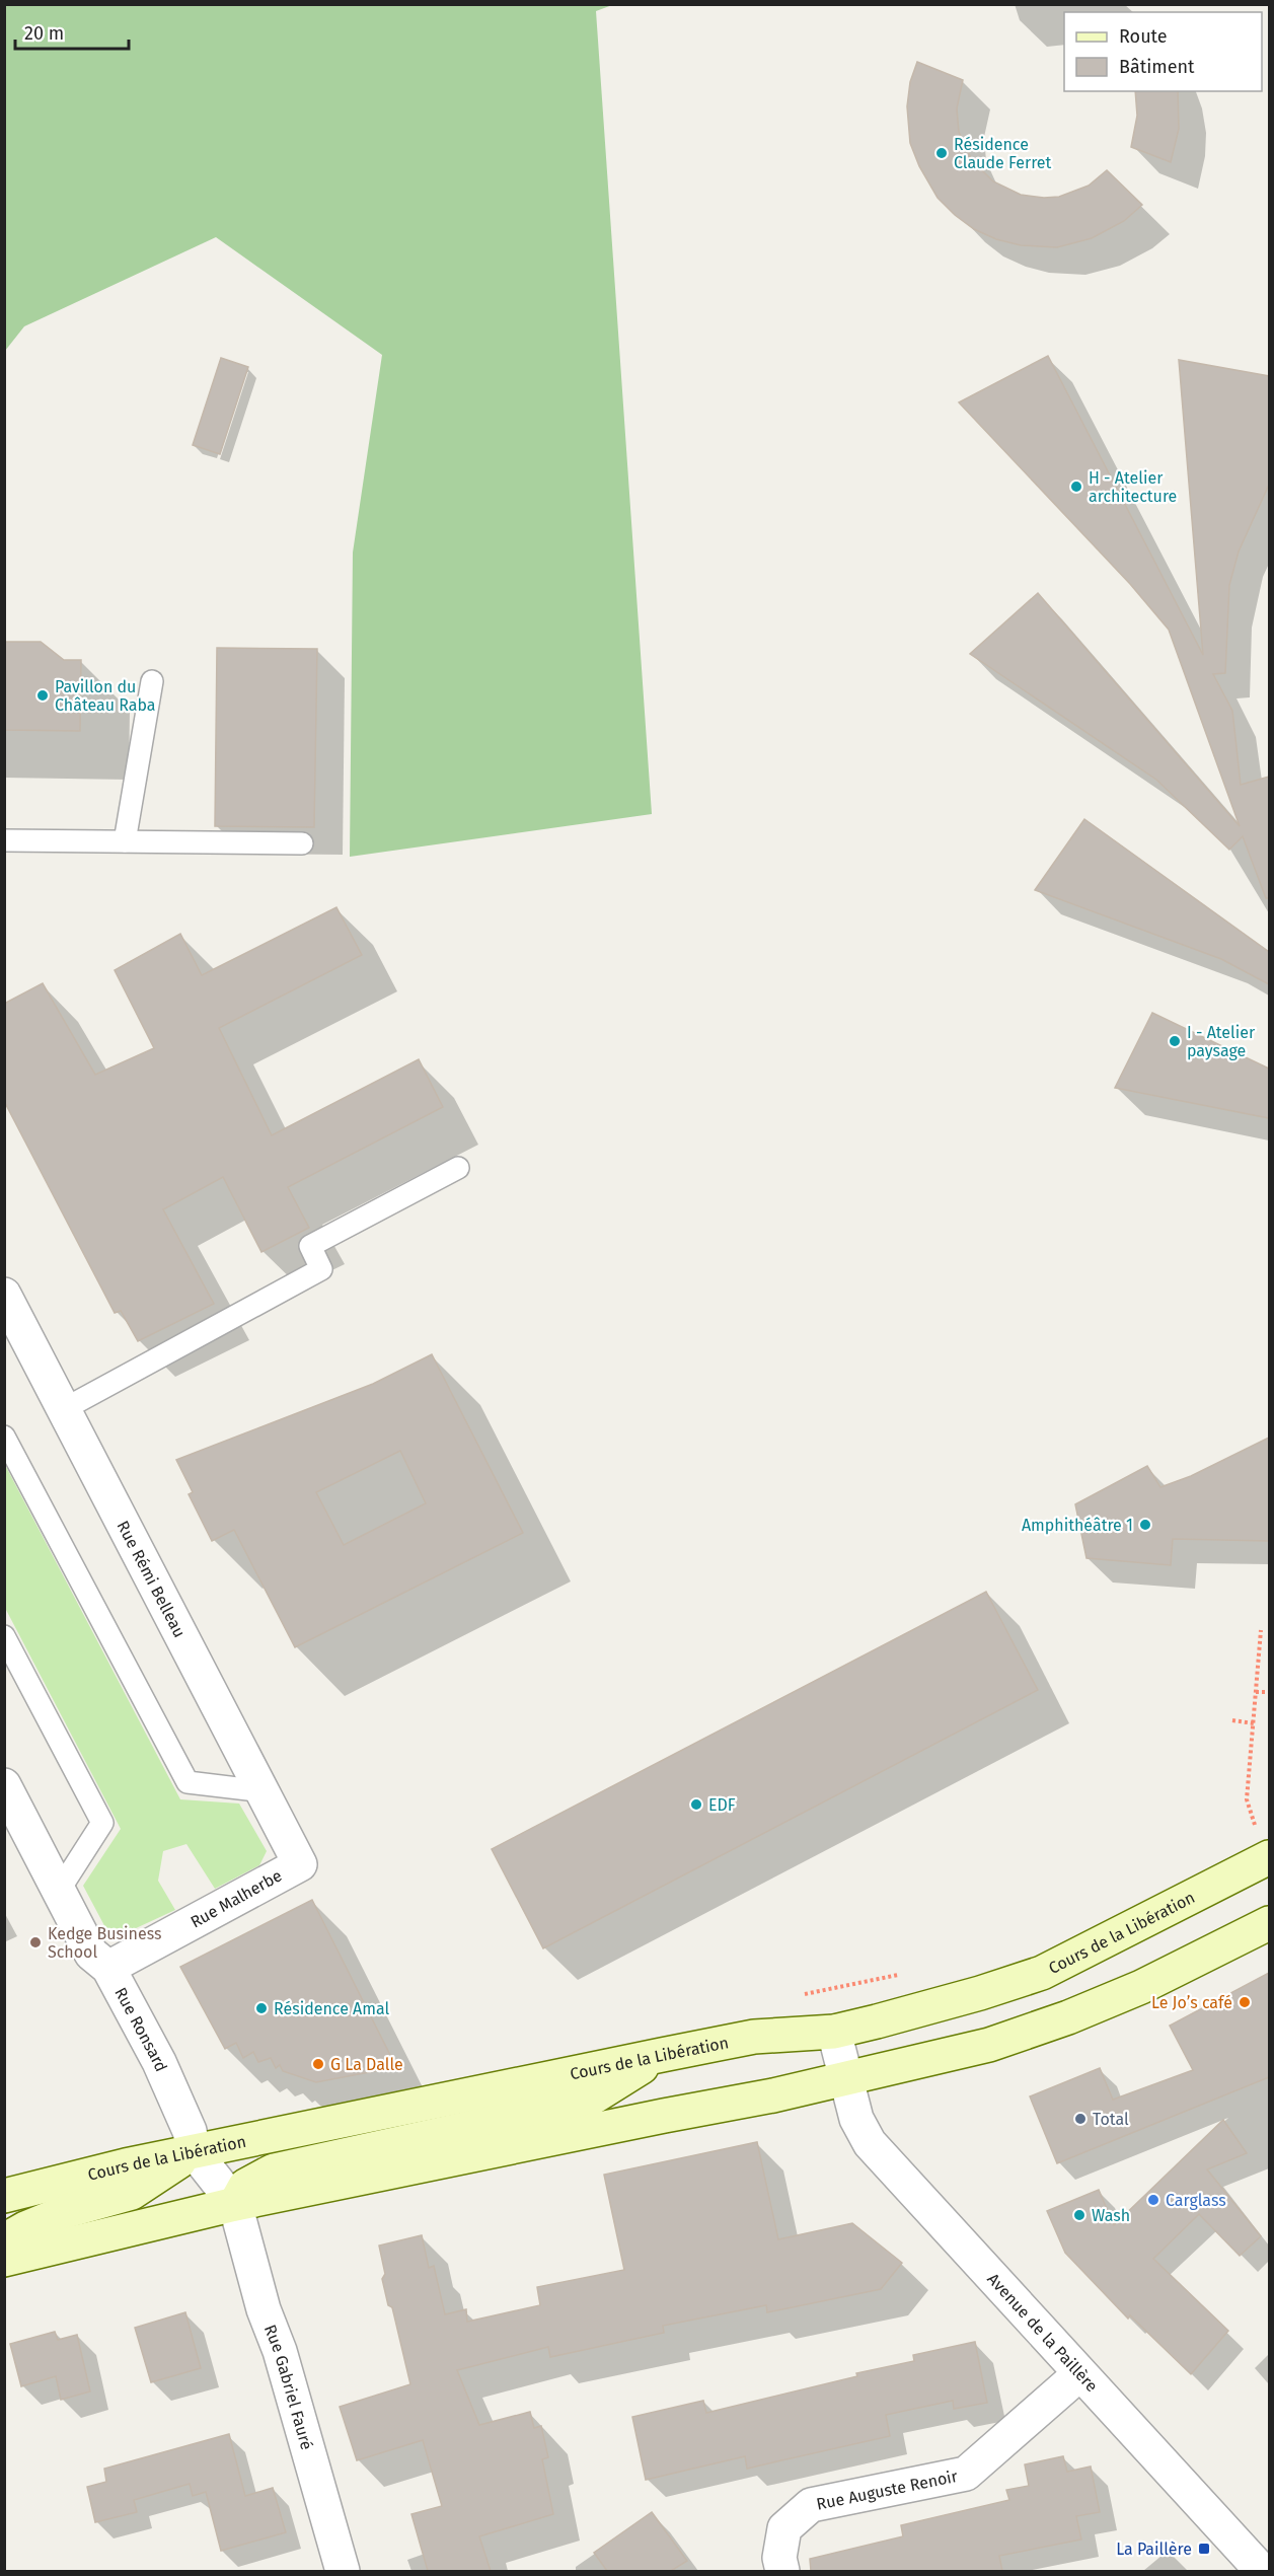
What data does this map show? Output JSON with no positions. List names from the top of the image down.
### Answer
{
  "streets": {
    "main road": ["Cours de la Libération"],
    "street": [
      "Rue Rémi Belleau",
      "Rue Malherbe",
      "Rue Ronsard",
      "Avenue de la Paillère",
      "Rue Gabriel Fauré",
      "Rue Auguste Renoir"
    ]
  },
  "crossings": [
    ["Rue Rémi Belleau", "Rue Malherbe"],
    ["Rue Malherbe", "Rue Ronsard"],
    ["Cours de la Libération", "Rue Ronsard"],
    ["Cours de la Libération", "Avenue de la Paillère"],
    ["Avenue de la Paillère", "Rue Auguste Renoir"]
  ],
  "places": {
    "other": [
      "Résidence Claude Ferret",
      "H - Atelier architecture",
      "Pavillon du Château Raba",
      "I - Atelier paysage",
      "Amphithéâtre 1",
      "EDF",
      "Kedge Business School",
      "Le Jo’s café",
      "Résidence Amal",
      "G La Dalle",
      "Total",
      "Carglass",
      "Wash"
    ],
    "transit": ["La Paillère"]
  },
  "legend": ["Route", "Bâtiment"],
  "scale_bar": "20 m"
}
